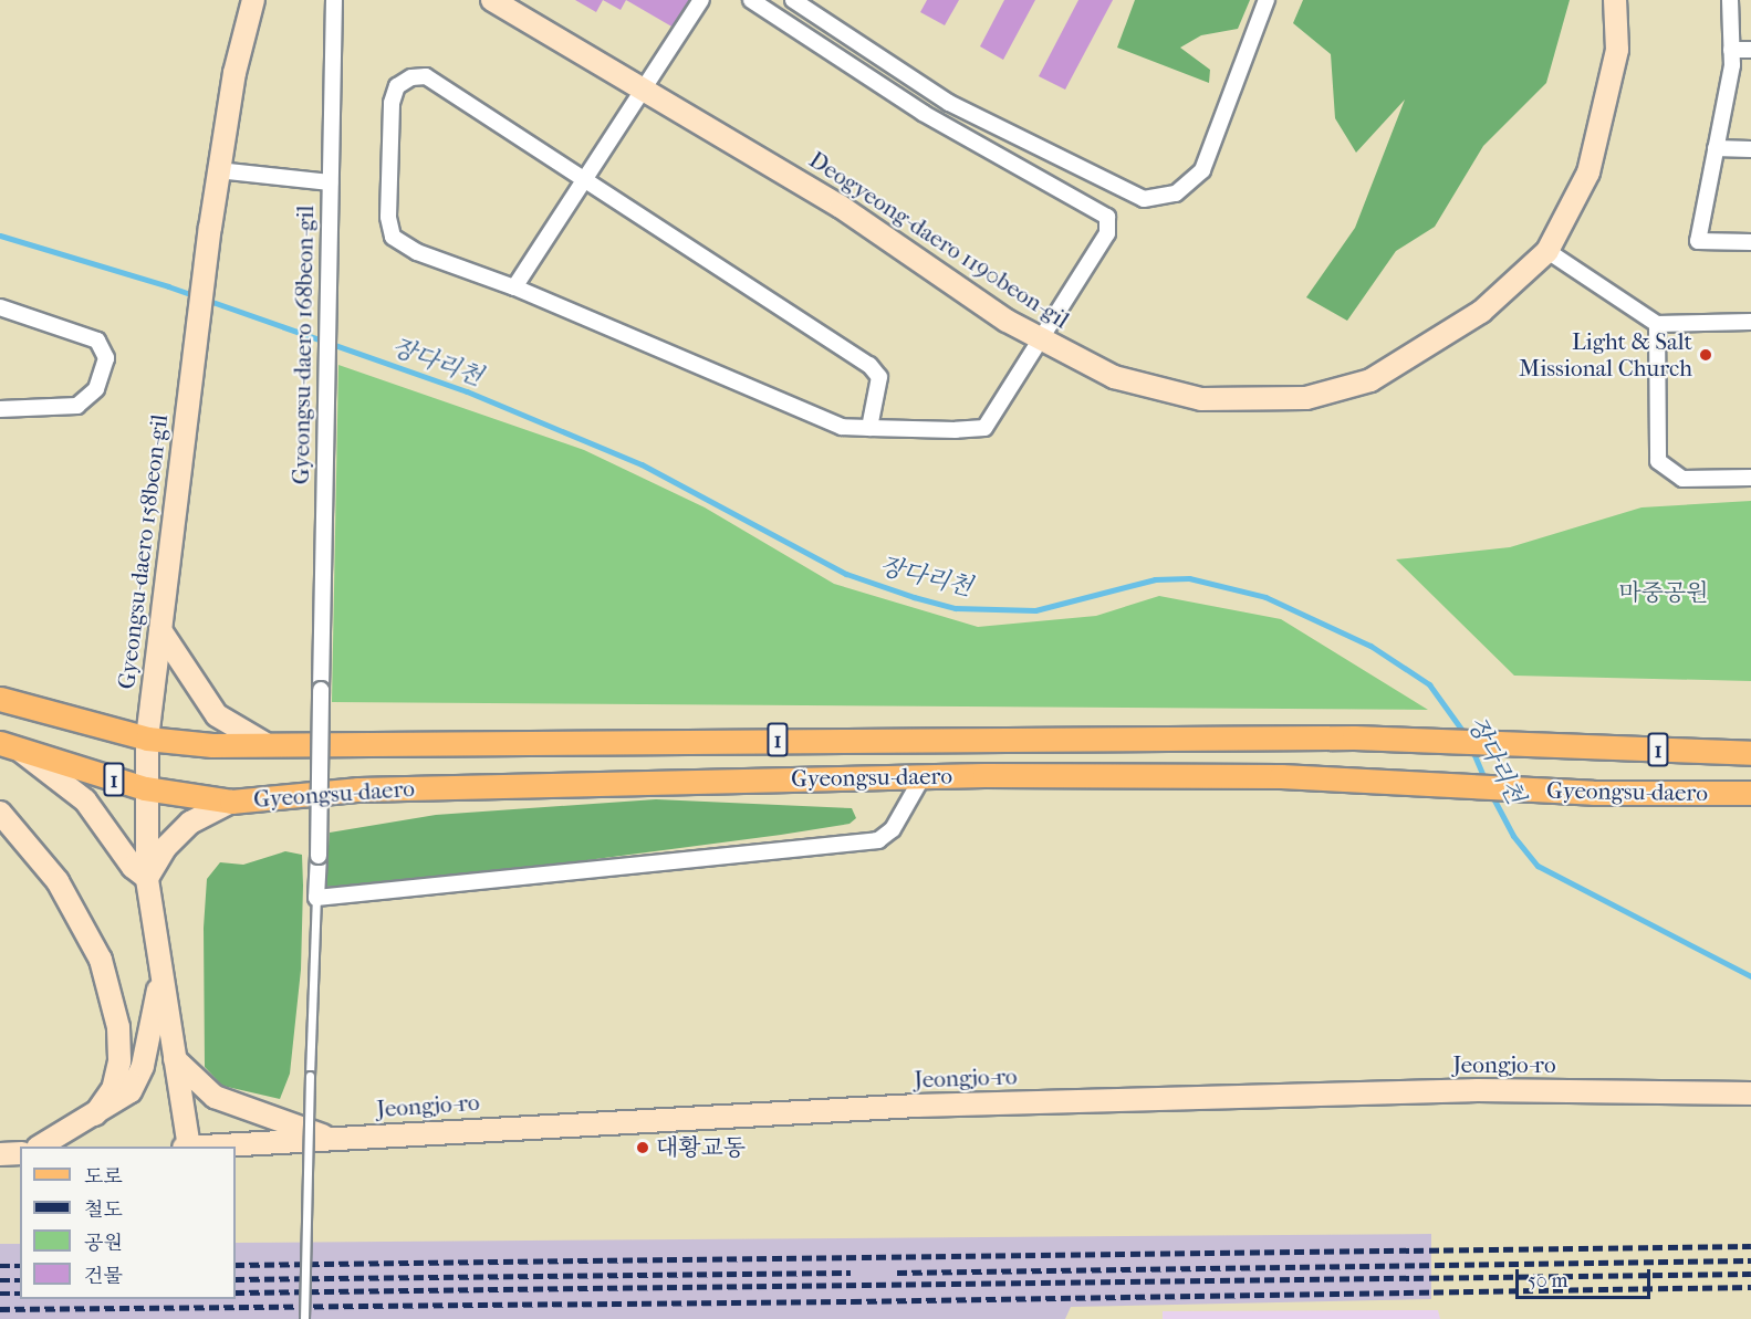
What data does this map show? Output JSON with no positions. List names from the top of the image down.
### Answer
{
  "streets": {
    "main road": ["1", "Gyeongsu-daero"],
    "street": [
      "Deogyeong-daero 1190beon-gil",
      "Gyeongsu-daero 168beon-gil",
      "Gyeongsu-daero 158beon-gil",
      "Jeongjo-ro"
    ]
  },
  "crossings": [
    ["Gyeongsu-daero 158beon-gil", "Gyeongsu-daero"]
  ],
  "water": ["장다리천"],
  "parks": ["마중공원"],
  "places": ["Light & Salt Missional Church", "대황교동"],
  "legend": [
    "도로",
    "철도",
    "공원",
    "건물"
  ],
  "scale_bar": "50 m"
}
